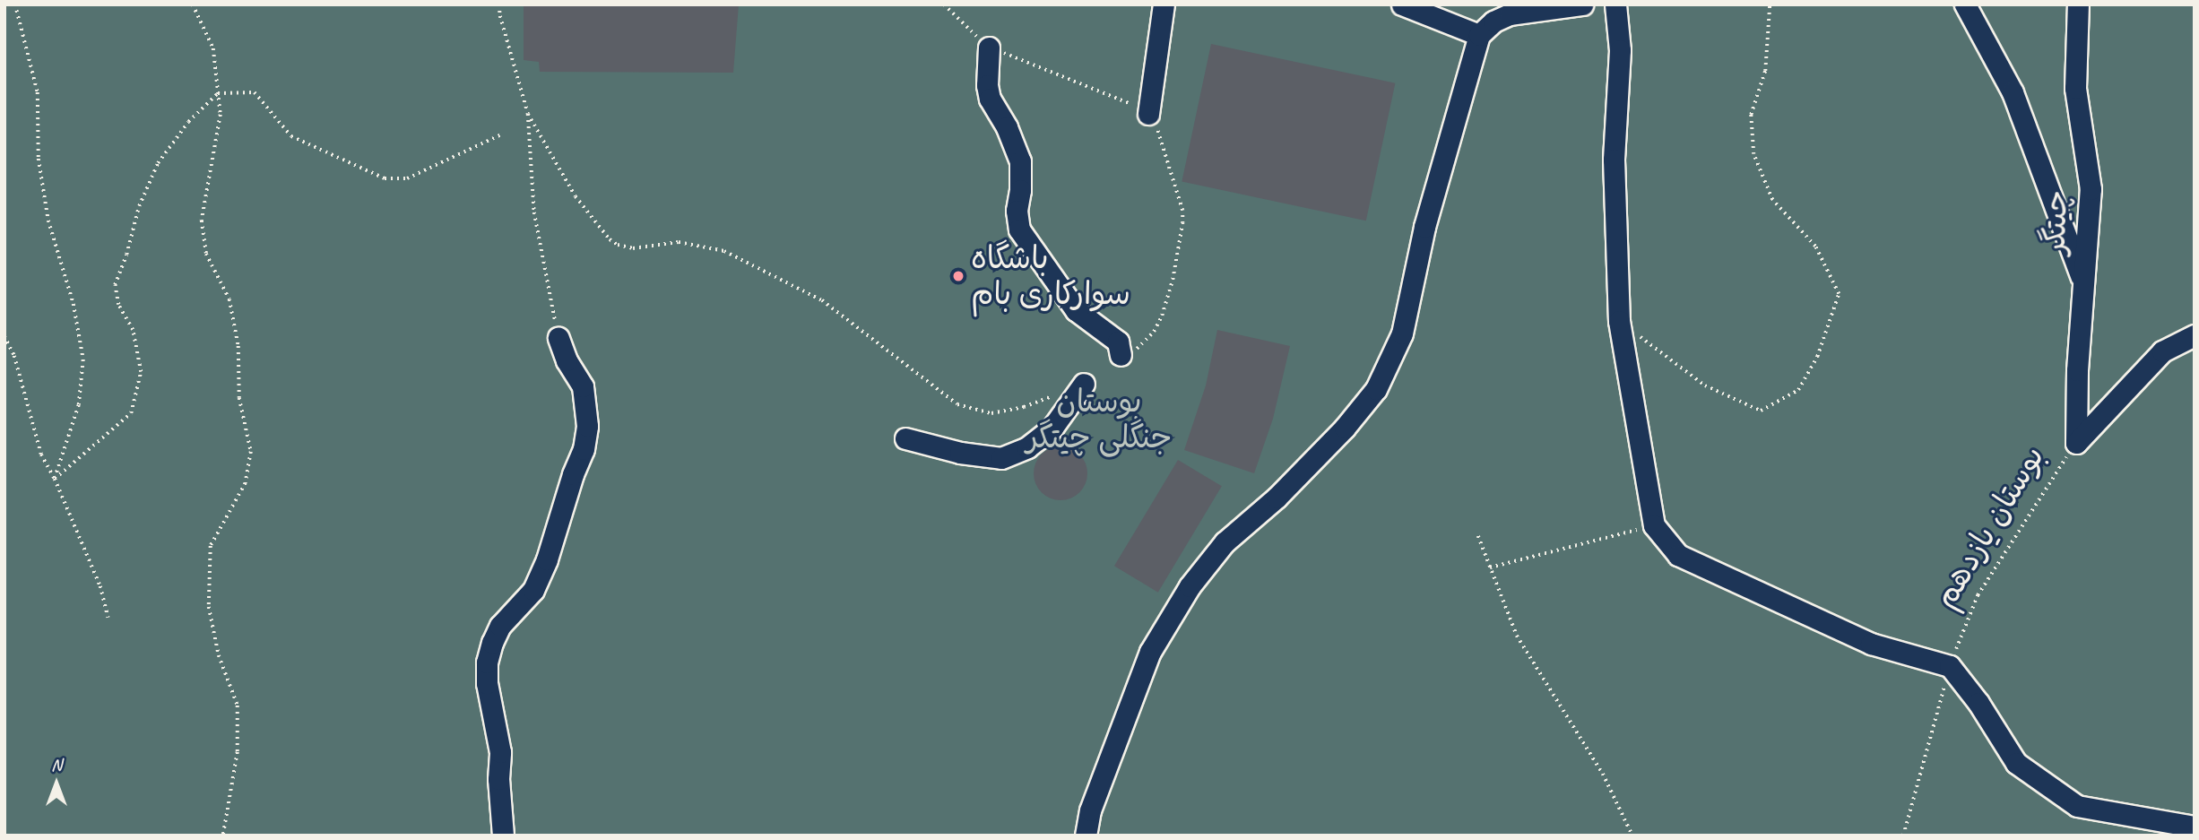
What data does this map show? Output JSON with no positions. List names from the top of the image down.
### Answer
{
  "streets": {
    "street": ["چیتگر", "بوستان یازدهم"]
  },
  "crossings": [
    ["چیتگر", "بوستان یازدهم"]
  ],
  "parks": ["بوستان جنگلی چیتگر"],
  "places": ["باشگاه سوارکاری بام"],
  "north": "top"
}
